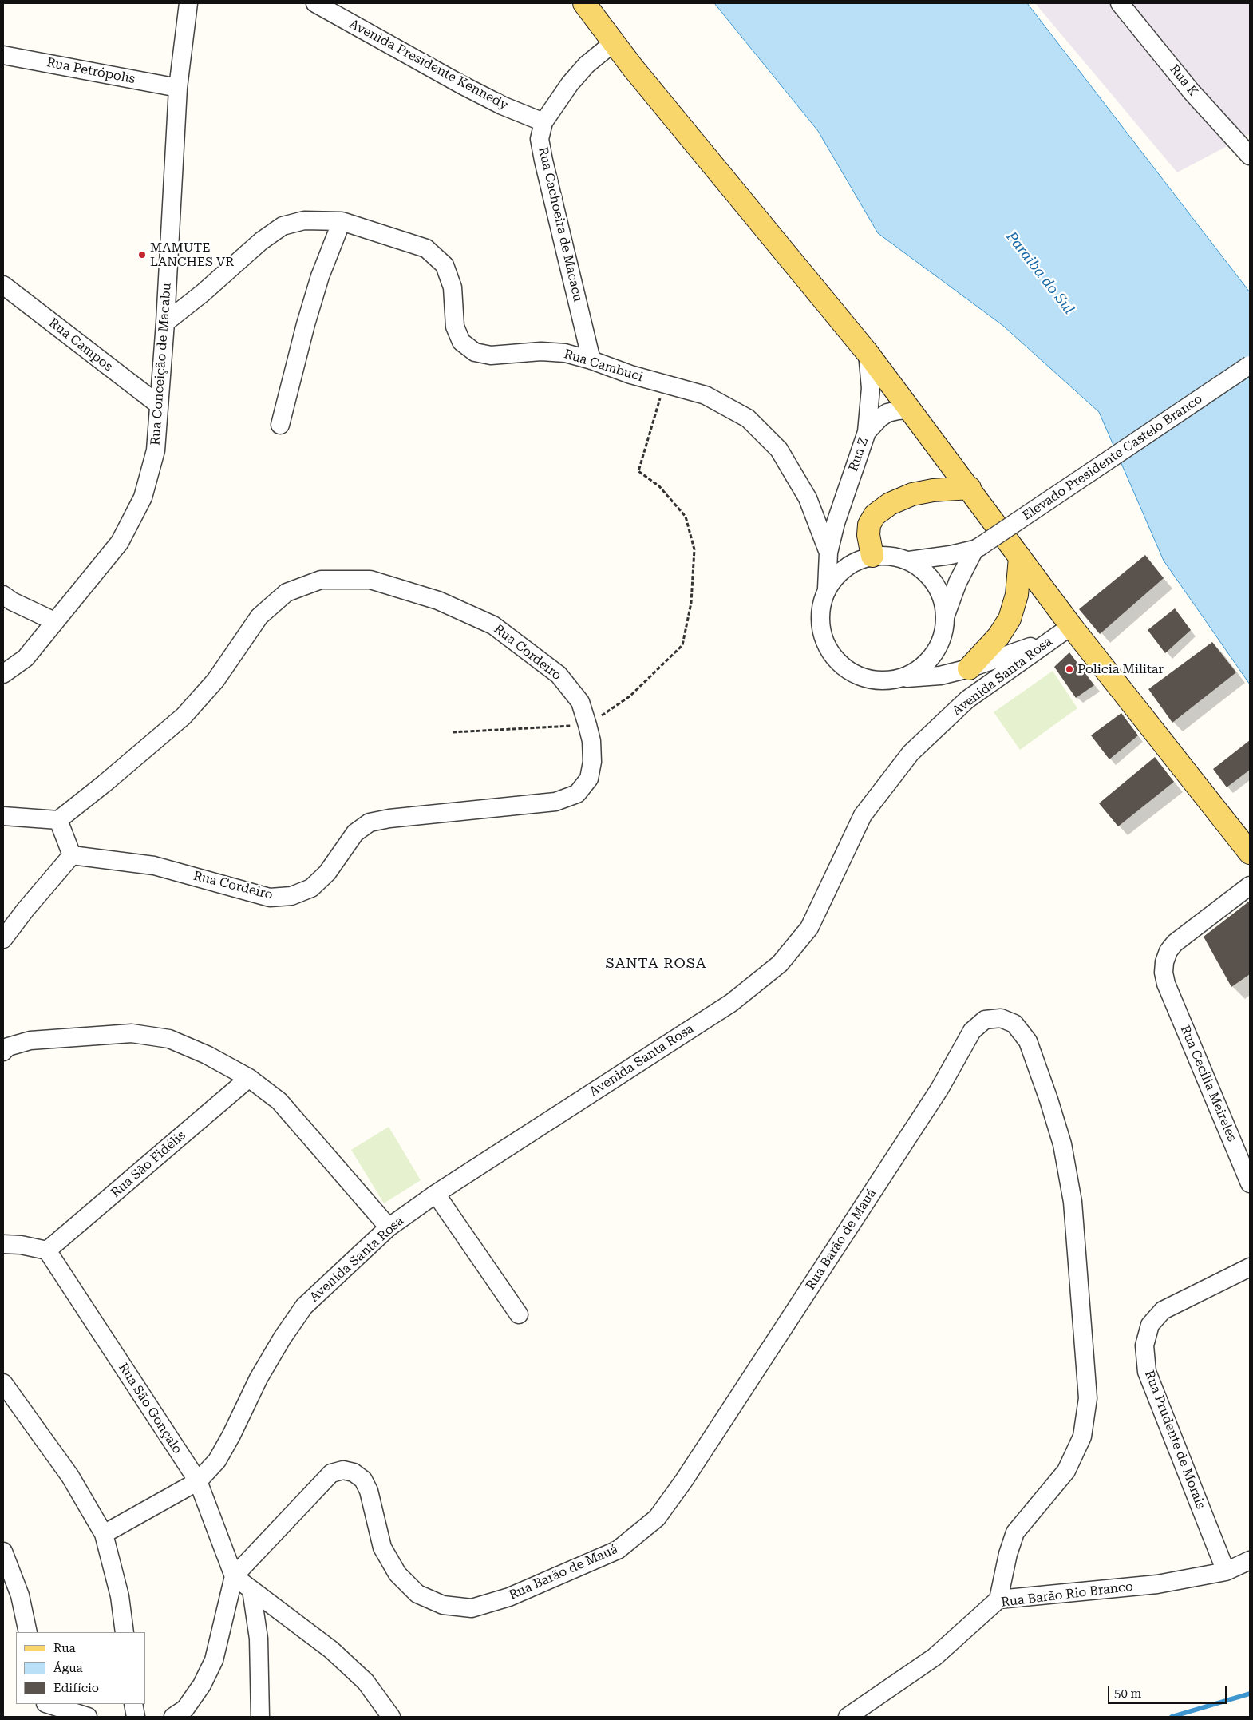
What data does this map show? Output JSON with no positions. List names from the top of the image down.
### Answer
{
  "streets": {
    "street": [
      "Avenida Presidente Kennedy",
      "Rua Petrópolis",
      "Rua K",
      "Rua Cachoeira de Macacu",
      "Rua Campos",
      "Rua Conceição de Macabu",
      "Rua Cambuci",
      "Rua Z",
      "Elevado Presidente Castelo Branco",
      "Rua Cordeiro",
      "Avenida Santa Rosa",
      "Rua Cecília Meireles",
      "Rua São Fidélis",
      "Rua Barão de Mauá",
      "Rua São Gonçalo",
      "Rua Prudente de Morais",
      "Rua Barão Rio Branco"
    ]
  },
  "crossings": [
    ["Avenida Presidente Kennedy", "Rua Cachoeira de Macacu"],
    ["Rua Petrópolis", "Rua Conceição de Macabu"],
    ["Rua Cachoeira de Macacu", "Rua Cambuci"],
    ["Rua Campos", "Rua Conceição de Macabu"],
    ["Rua Conceição de Macabu", "Rua Cambuci"],
    ["Rua Cambuci", "Rua Z"],
    ["Avenida Santa Rosa", "Rua São Gonçalo"],
    ["Rua São Fidélis", "Rua São Gonçalo"],
    ["Rua Barão de Mauá", "Rua São Gonçalo"],
    ["Rua Barão de Mauá", "Rua Barão Rio Branco"],
    ["Rua Prudente de Morais", "Rua Barão Rio Branco"]
  ],
  "districts": ["SANTA ROSA"],
  "water": ["Paraiba do Sul"],
  "places": ["MAMUTE LANCHES VR", "Policia Militar"],
  "legend": ["Rua", "Água", "Edifício"],
  "scale_bar": "50 m"
}
